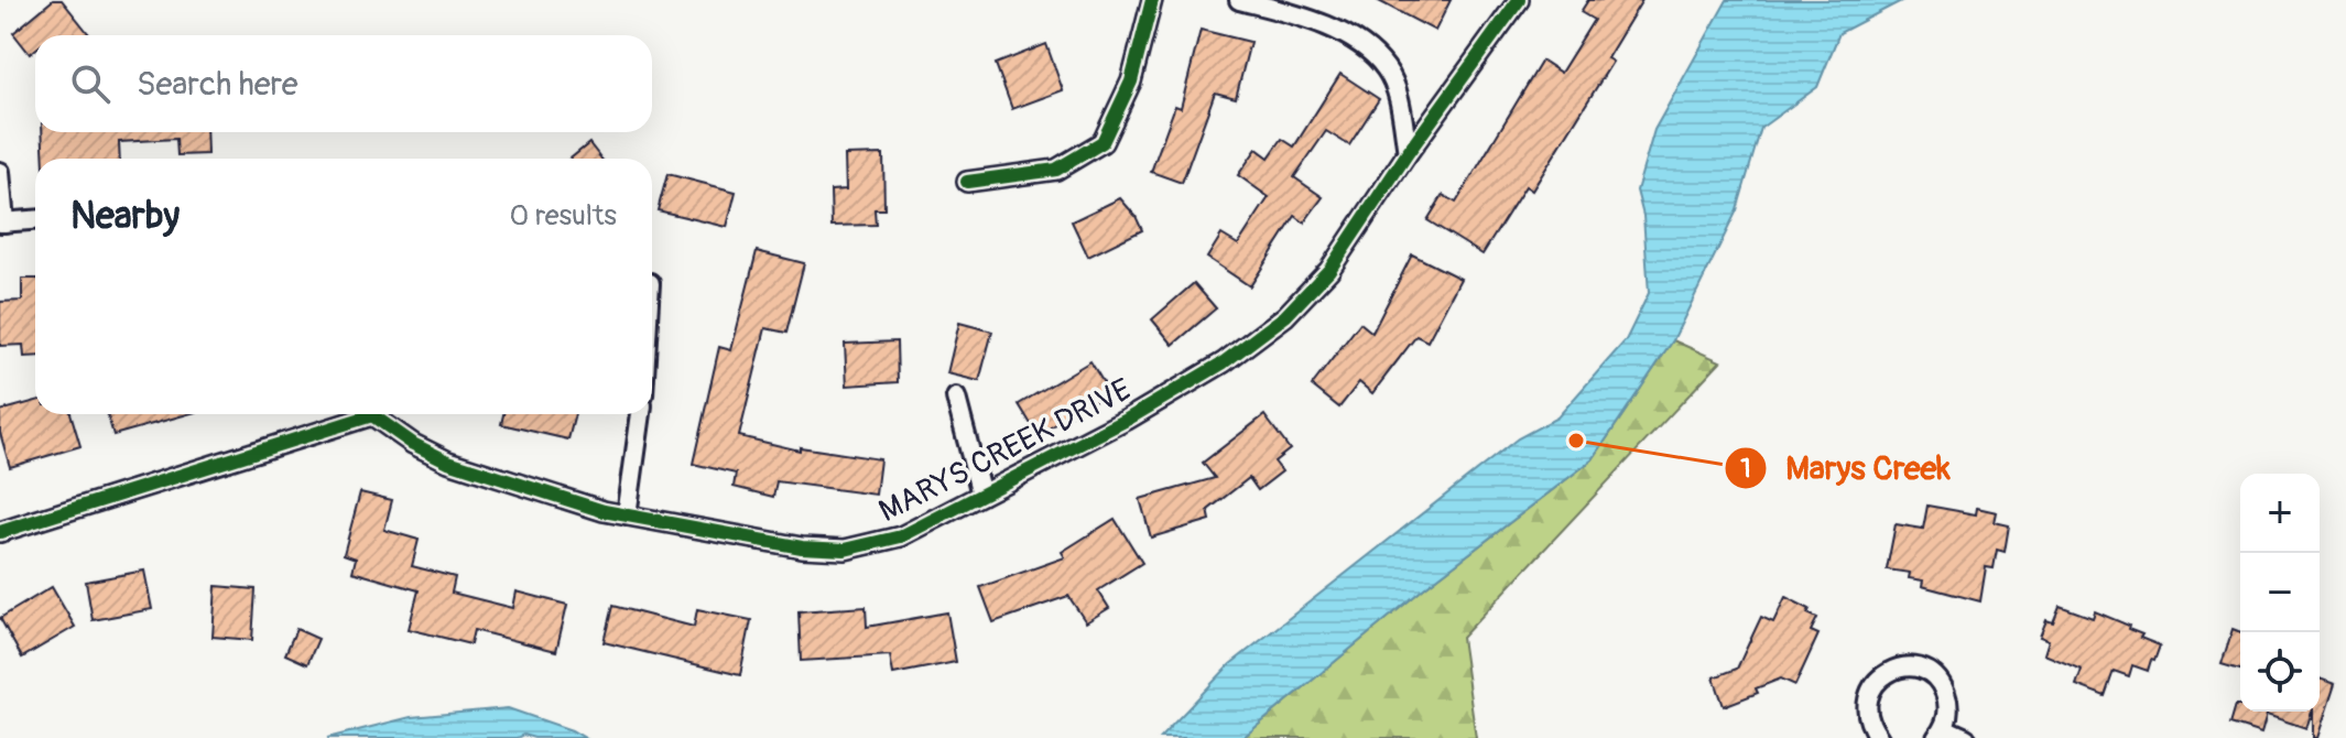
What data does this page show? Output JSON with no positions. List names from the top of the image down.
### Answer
{
  "streets": {
    "street": ["MARYS CREEK DRIVE"]
  },
  "places": ["Marys Creek"],
  "page": {
    "search": "Search here",
    "heading": ["Nearby", "0 results"],
    "map_buttons": ["+", "−"]
  }
}
